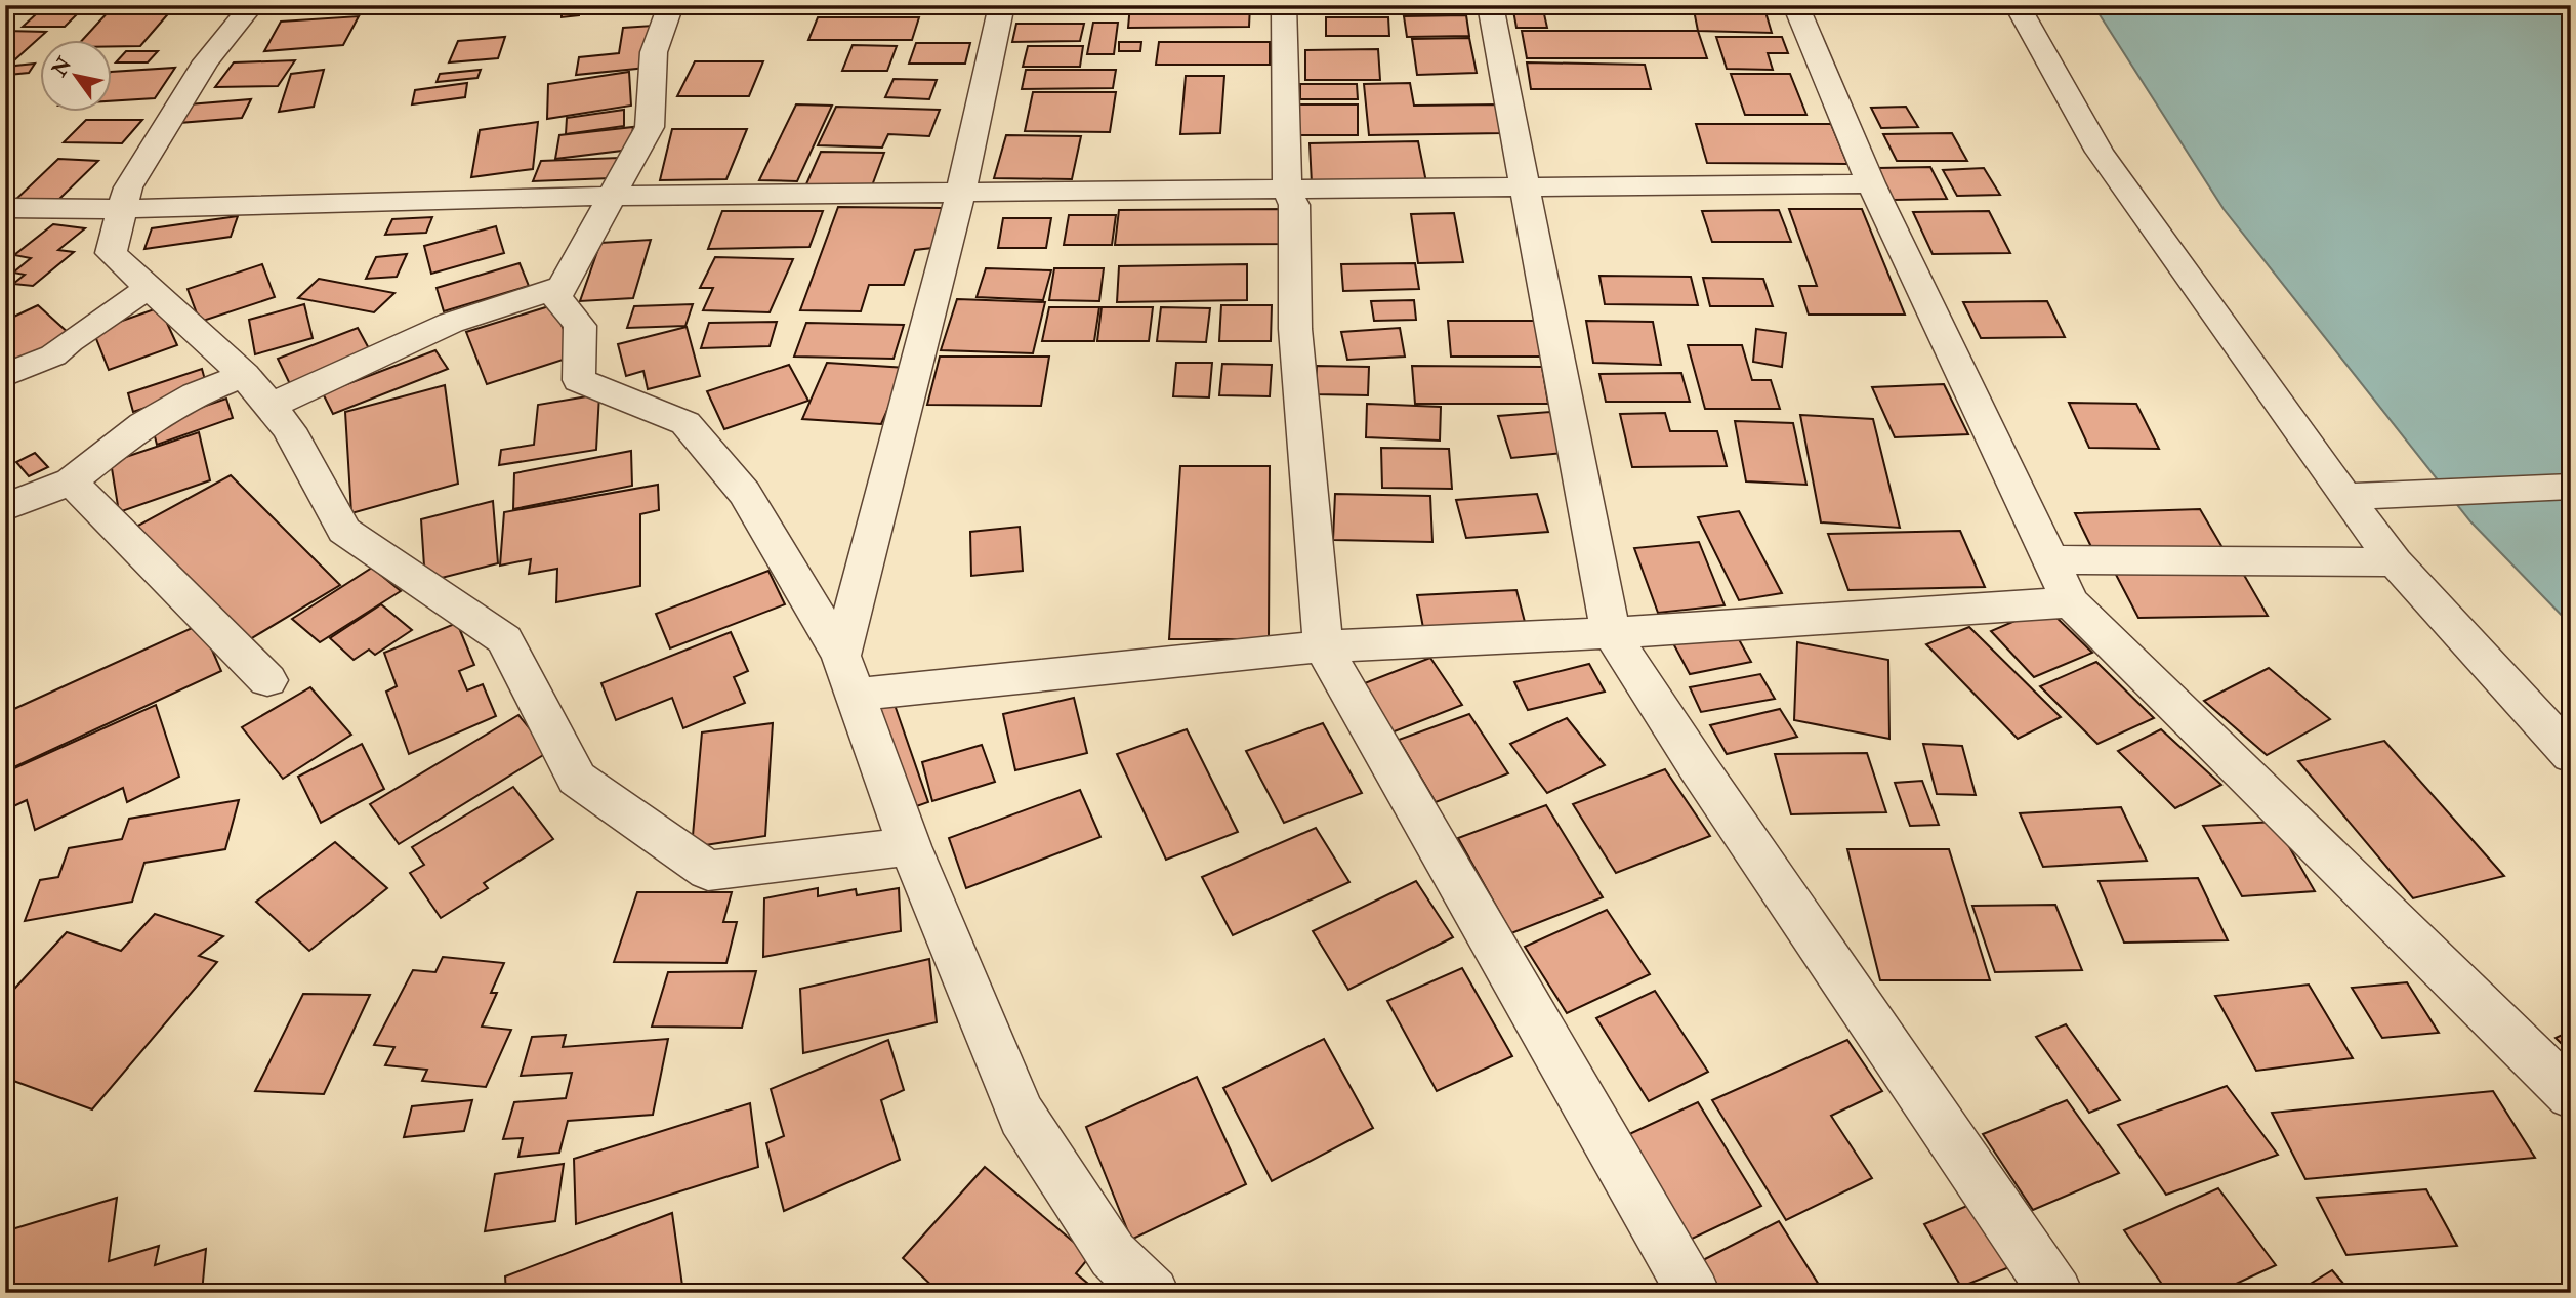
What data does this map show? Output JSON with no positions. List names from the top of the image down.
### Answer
{
  "north": "top left"
}
